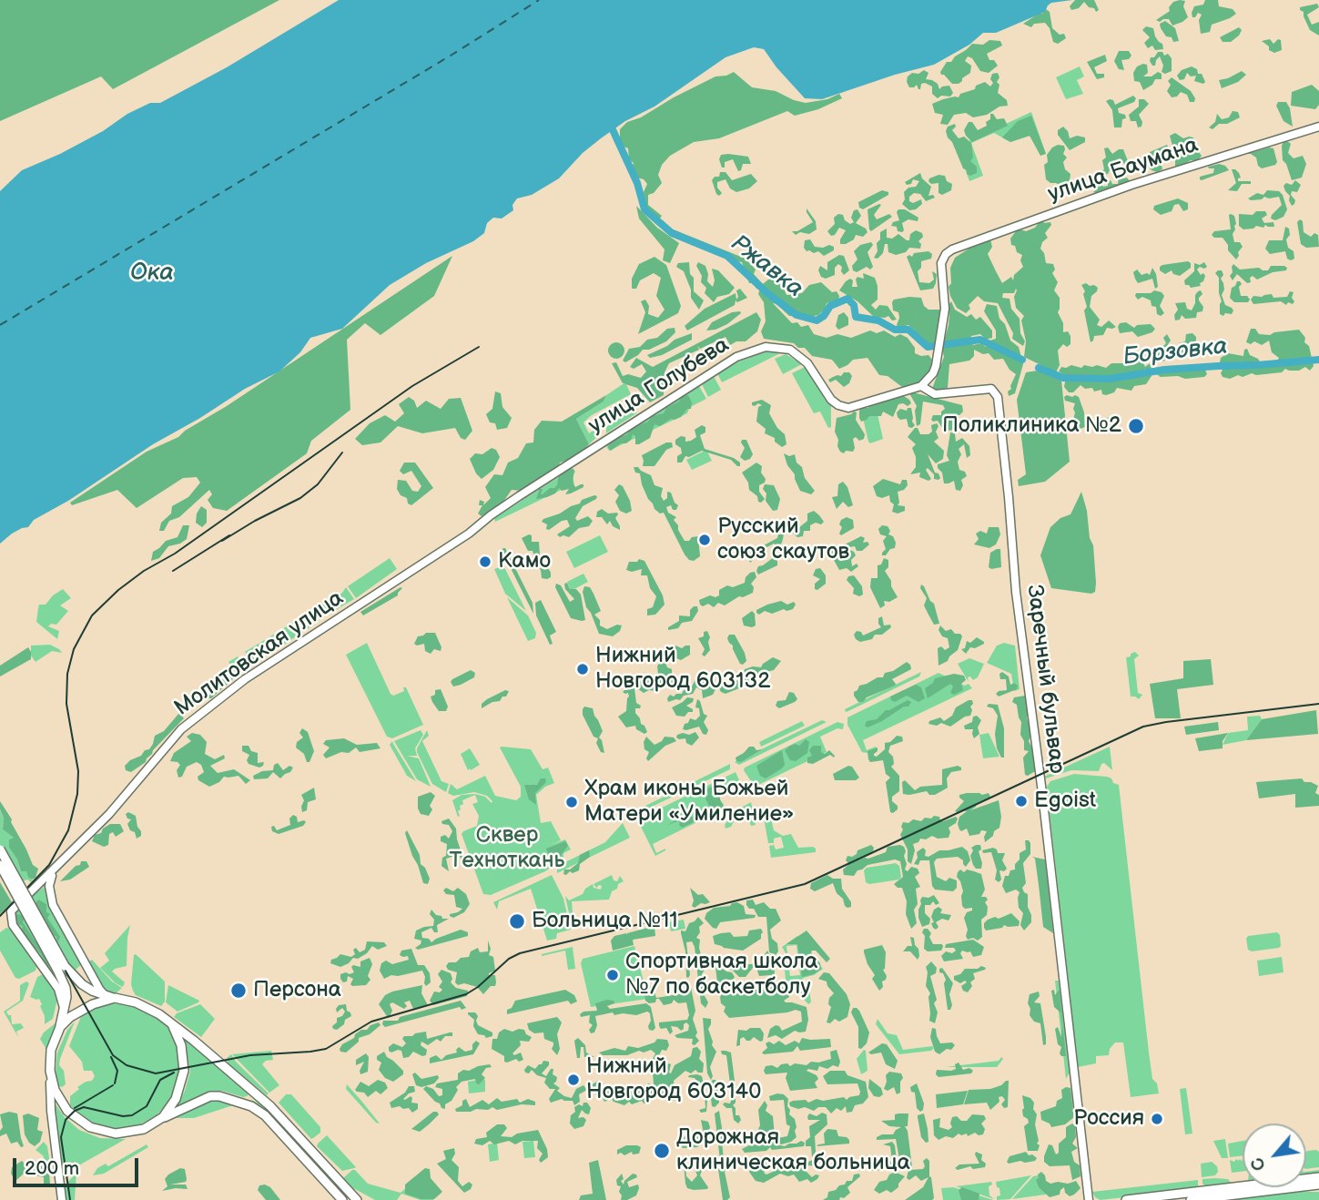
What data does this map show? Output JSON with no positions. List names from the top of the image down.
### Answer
{
  "streets": {
    "street": [
      "улица Баумана",
      "улица Голубева",
      "Молитовская улица",
      "Заречный бульвар"
    ]
  },
  "crossings": [
    ["улица Баумана", "улица Голубева"],
    ["улица Голубева", "Молитовская улица"],
    ["улица Голубева", "Заречный бульвар"]
  ],
  "water": ["Ржавка", "Ока", "Борзовка"],
  "parks": ["Сквер Техноткань"],
  "places": [
    "Поликлиника №2",
    "Русский союз скаутов",
    "Камо",
    "Нижний Новгород 603132",
    "Egoist",
    "Храм иконы Божьей Матери «Умиление»",
    "Больница №11",
    "Спортивная школа №7 по баскетболу",
    "Персона",
    "Нижний Новгород 603140",
    "Россия",
    "Дорожная клиническая больница"
  ],
  "scale_bar": "200 m",
  "north": "bottom left"
}
